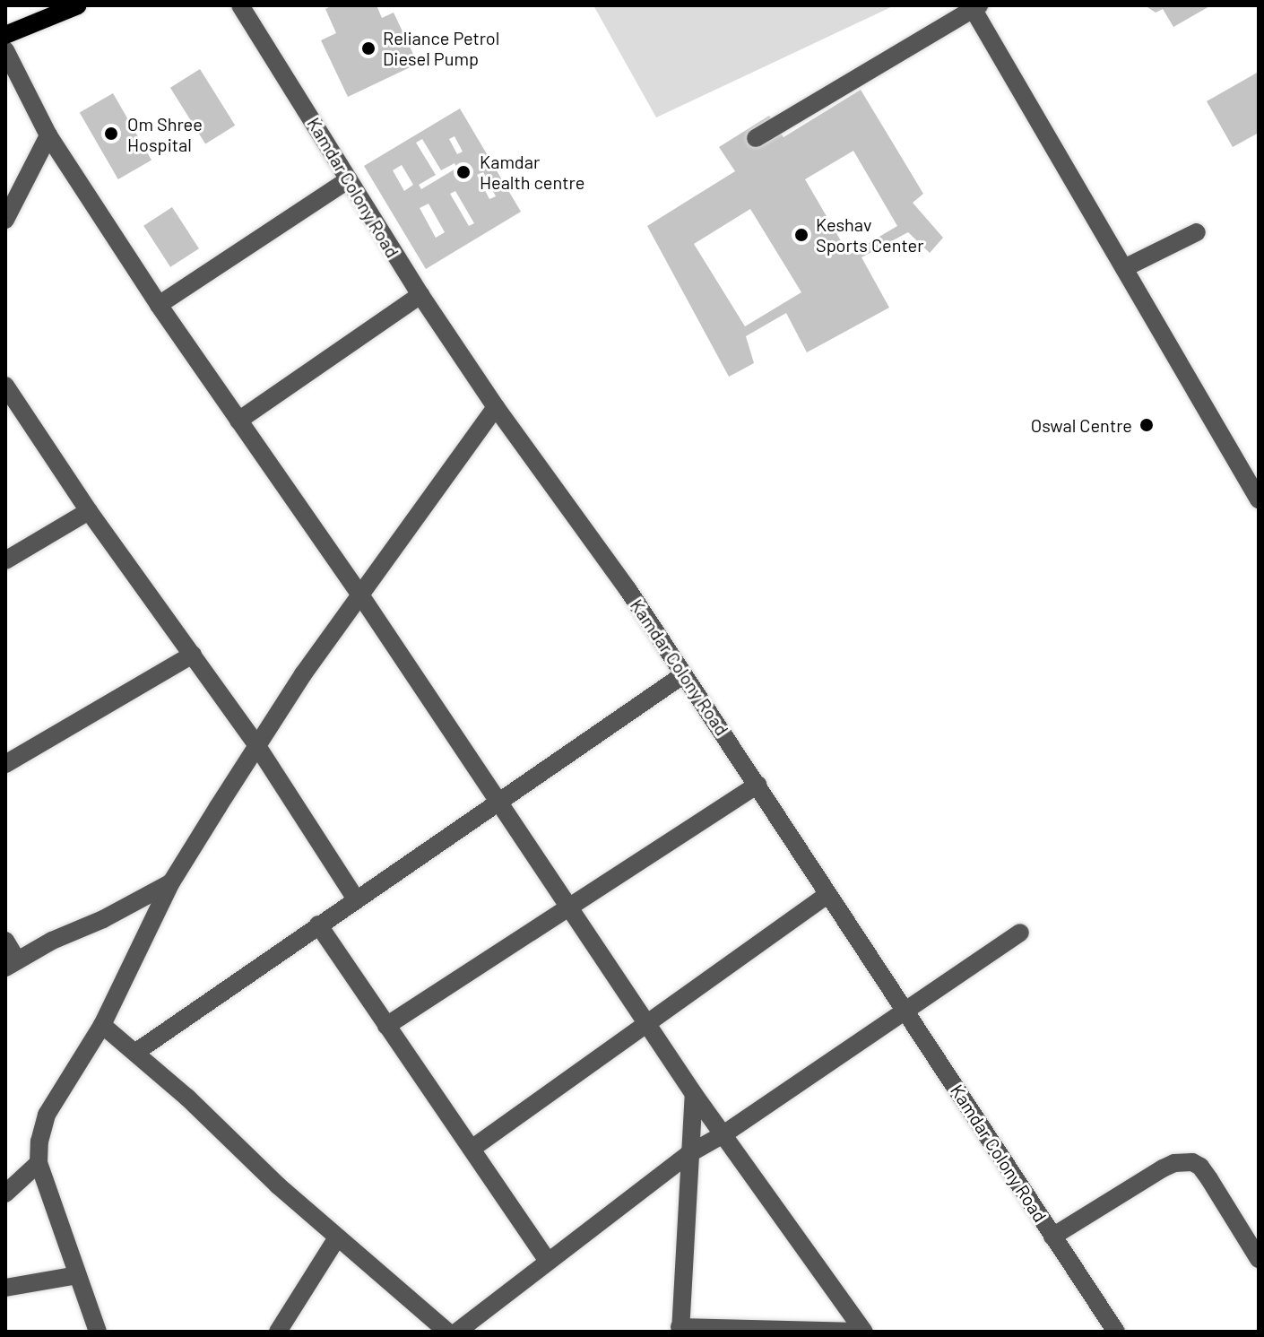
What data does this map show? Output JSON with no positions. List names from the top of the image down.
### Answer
{
  "streets": {
    "street": ["Kamdar Colony Road"]
  },
  "places": [
    "Reliance Petrol Diesel Pump",
    "Om Shree Hospital",
    "Kamdar Health centre",
    "Keshav Sports Center",
    "Oswal Centre"
  ]
}
